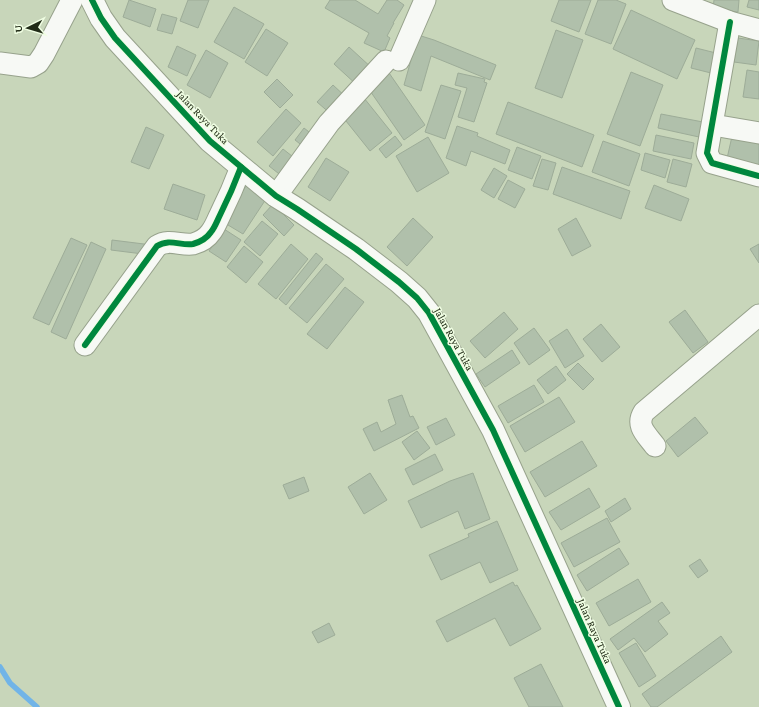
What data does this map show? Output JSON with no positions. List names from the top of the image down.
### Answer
{
  "streets": {
    "street": ["Jalan Raya Tuka"]
  },
  "north": "left"
}
